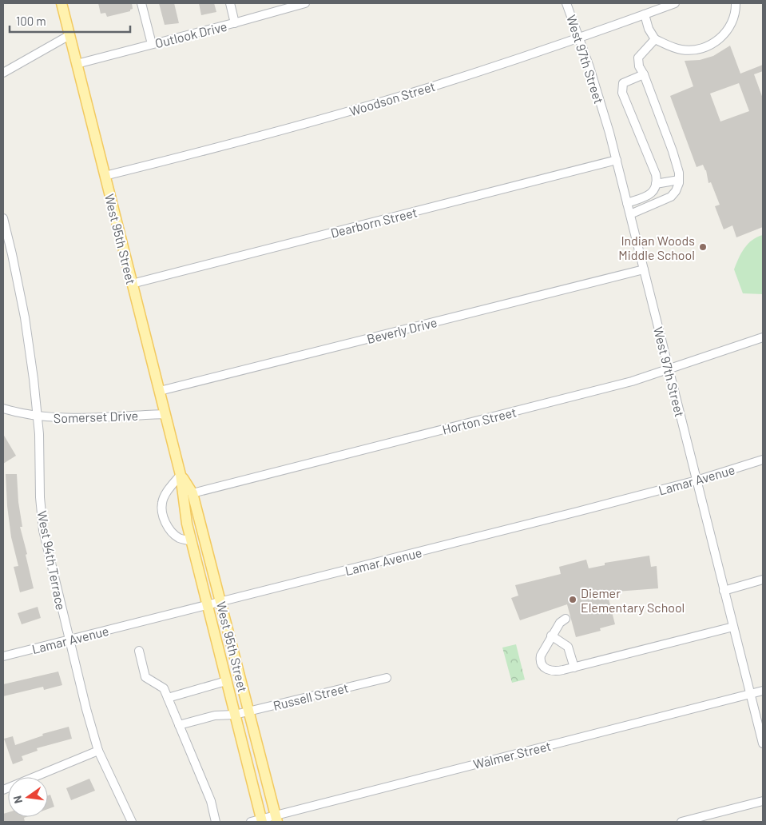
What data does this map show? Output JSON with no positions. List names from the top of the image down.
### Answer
{
  "streets": {
    "main road": ["West 95th Street"],
    "street": [
      "Outlook Drive",
      "West 97th Street",
      "Woodson Street",
      "Dearborn Street",
      "Beverly Drive",
      "Somerset Drive",
      "Horton Street",
      "Lamar Avenue",
      "West 94th Terrace",
      "Russell Street",
      "Walmer Street"
    ]
  },
  "crossings": [
    ["Outlook Drive", "West 95th Street"],
    ["West 97th Street", "Woodson Street"],
    ["West 97th Street", "Dearborn Street"],
    ["West 97th Street", "Beverly Drive"],
    ["West 97th Street", "Horton Street"],
    ["West 97th Street", "Lamar Avenue"],
    ["West 97th Street", "Walmer Street"],
    ["Woodson Street", "West 95th Street"],
    ["Dearborn Street", "West 95th Street"],
    ["West 95th Street", "Beverly Drive"],
    ["West 95th Street", "Somerset Drive"],
    ["West 95th Street", "Horton Street"],
    ["West 95th Street", "Lamar Avenue"],
    ["West 95th Street", "Russell Street"],
    ["West 95th Street", "Walmer Street"],
    ["Somerset Drive", "West 94th Terrace"],
    ["Lamar Avenue", "West 94th Terrace"]
  ],
  "places": ["Indian Woods Middle School", "Diemer Elementary School"],
  "scale_bar": "100 m",
  "north": "left"
}
